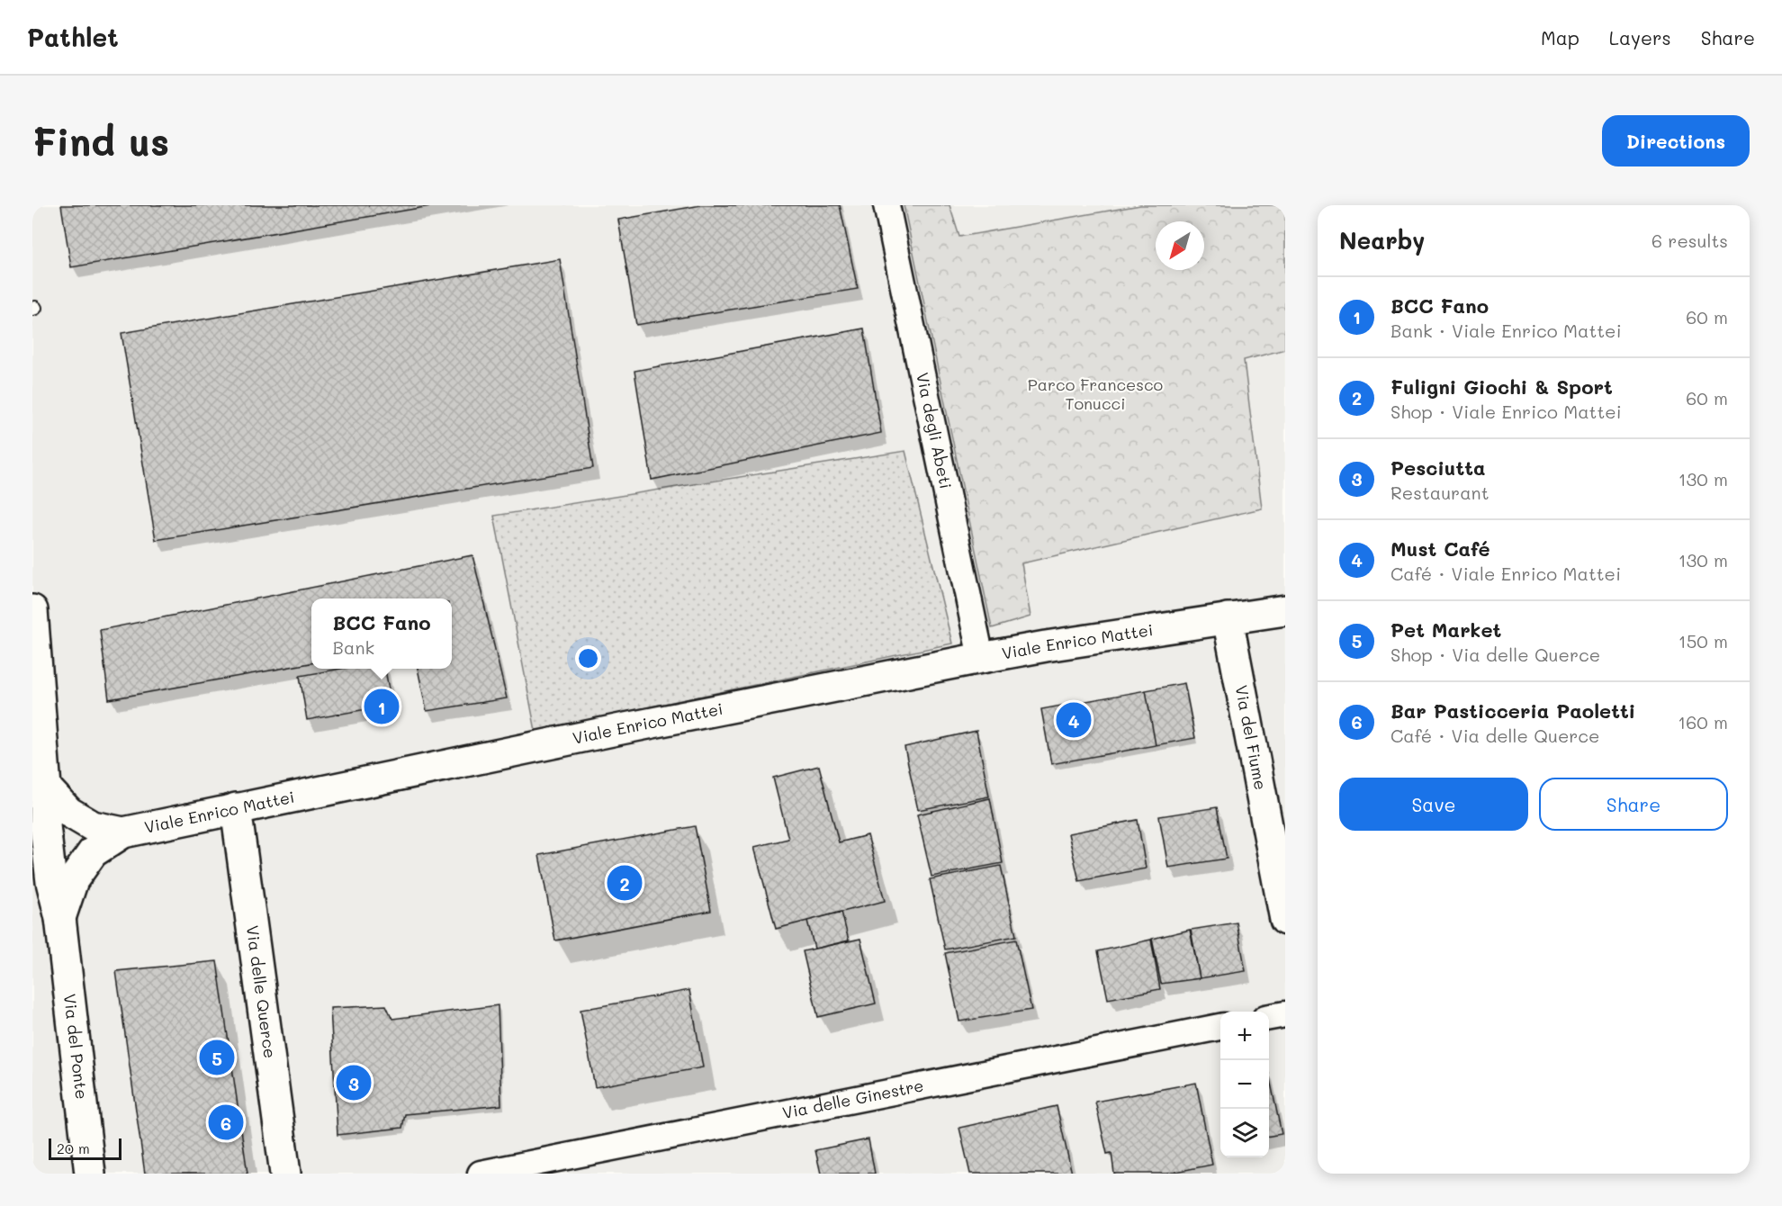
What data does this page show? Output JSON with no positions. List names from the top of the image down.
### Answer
{
  "streets": {
    "street": [
      "Via degli Abeti",
      "Viale Enrico Mattei",
      "Via del Fiume",
      "Via delle Querce",
      "Via del Ponte",
      "Via delle Ginestre"
    ]
  },
  "crossings": [
    ["Via degli Abeti", "Viale Enrico Mattei"],
    ["Viale Enrico Mattei", "Via del Fiume"],
    ["Viale Enrico Mattei", "Via delle Querce"],
    ["Viale Enrico Mattei", "Via del Ponte"]
  ],
  "parks": ["Parco Francesco Tonucci"],
  "scale_bar": "20 m",
  "north": "bottom left",
  "page": {
    "header": "Pathlet",
    "nav": ["Map", "Layers", "Share"],
    "buttons": [
      "Directions",
      ["Save", "Share"]
    ],
    "title": "Find us",
    "heading": ["Nearby", "6 results"],
    "list": [
      {
        "mark": "1",
        "name": "BCC Fano",
        "note": "Bank · Viale Enrico Mattei",
        "value": "60 m"
      },
      {
        "mark": "2",
        "name": "Fuligni Giochi & Sport",
        "note": "Shop · Viale Enrico Mattei",
        "value": "60 m"
      },
      {
        "mark": "3",
        "name": "Pesciutta",
        "note": "Restaurant",
        "value": "130 m"
      },
      {
        "mark": "4",
        "name": "Must Café",
        "note": "Café · Viale Enrico Mattei",
        "value": "130 m"
      },
      {
        "mark": "5",
        "name": "Pet Market",
        "note": "Shop · Via delle Querce",
        "value": "150 m"
      },
      {
        "mark": "6",
        "name": "Bar Pasticceria Paoletti",
        "note": "Café · Via delle Querce",
        "value": "160 m"
      }
    ],
    "popup": ["BCC Fano", "Bank"],
    "pins": [
      "1",
      "4",
      "2",
      "5",
      "3",
      "6"
    ],
    "map_buttons": ["+", "−"],
    "scale": "20 m"
  }
}
